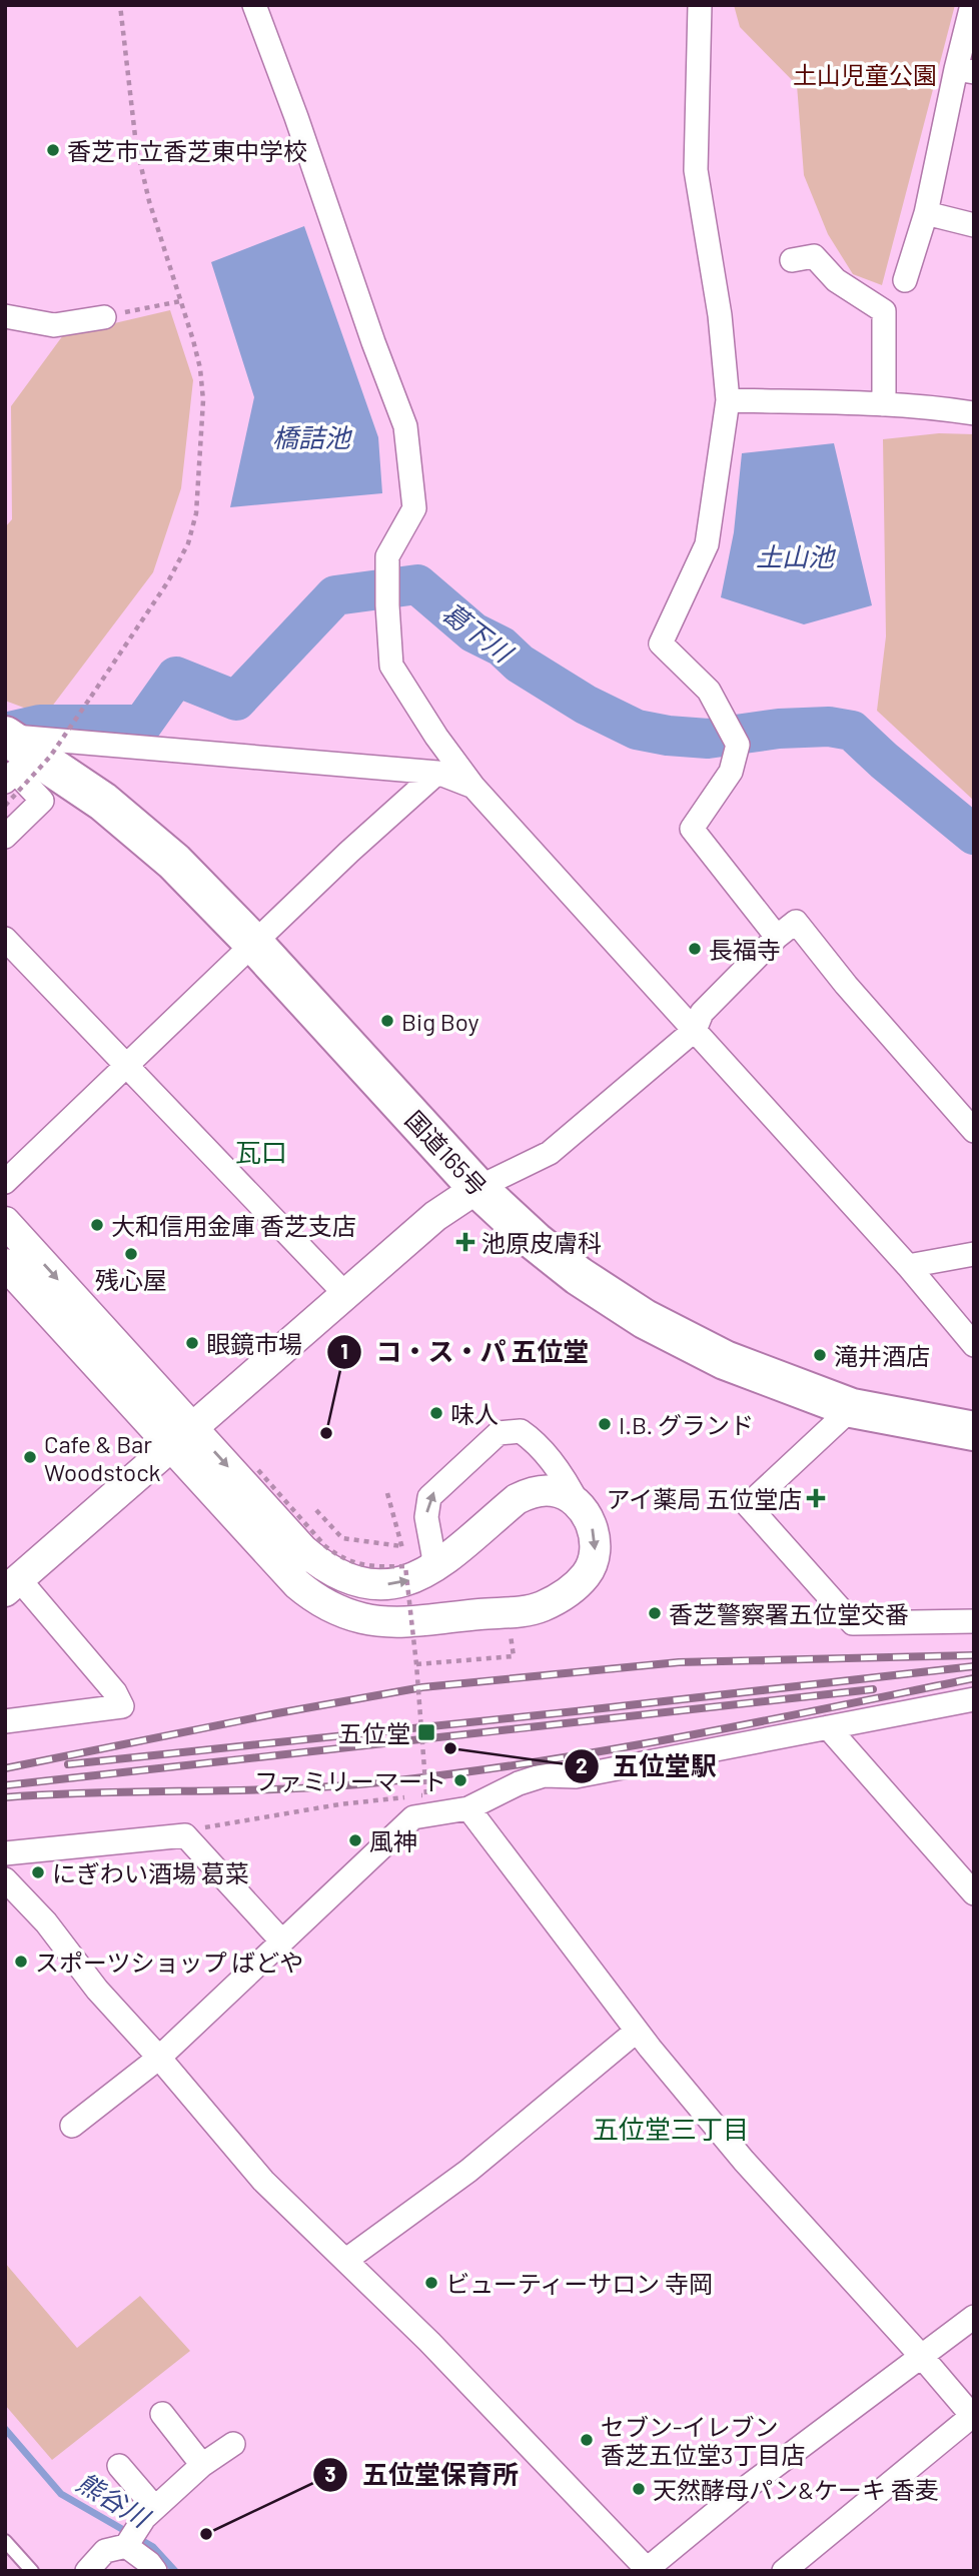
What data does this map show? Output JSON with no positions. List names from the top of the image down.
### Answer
{
  "streets": {
    "highway": ["国道165号"]
  },
  "districts": ["瓦口", "五位堂三丁目"],
  "water": [
    "橋詰池",
    "土山池",
    "葛下川",
    "熊谷川"
  ],
  "parks": ["土山児童公園"],
  "places": {
    "other": [
      "香芝市立香芝東中学校",
      "長福寺",
      "Big Boy",
      "大和信用金庫 香芝支店",
      "残心屋",
      "眼鏡市場",
      "滝井酒店",
      "味人",
      "I.B. グランド",
      "コ・ス・パ 五位堂",
      "Cafe & Bar Woodstock",
      "香芝警察署五位堂交番",
      "五位堂駅",
      "ファミリーマート",
      "風神",
      "にぎわい酒場 葛菜",
      "スポーツショップ ばどや",
      "ビューティーサロン 寺岡",
      "セブン-イレブン 香芝五位堂3丁目店",
      "天然酵母パン&ケーキ 香麦",
      "五位堂保育所"
    ],
    "health": ["池原皮膚科", "アイ薬局 五位堂店"],
    "transit": ["五位堂"]
  }
}
